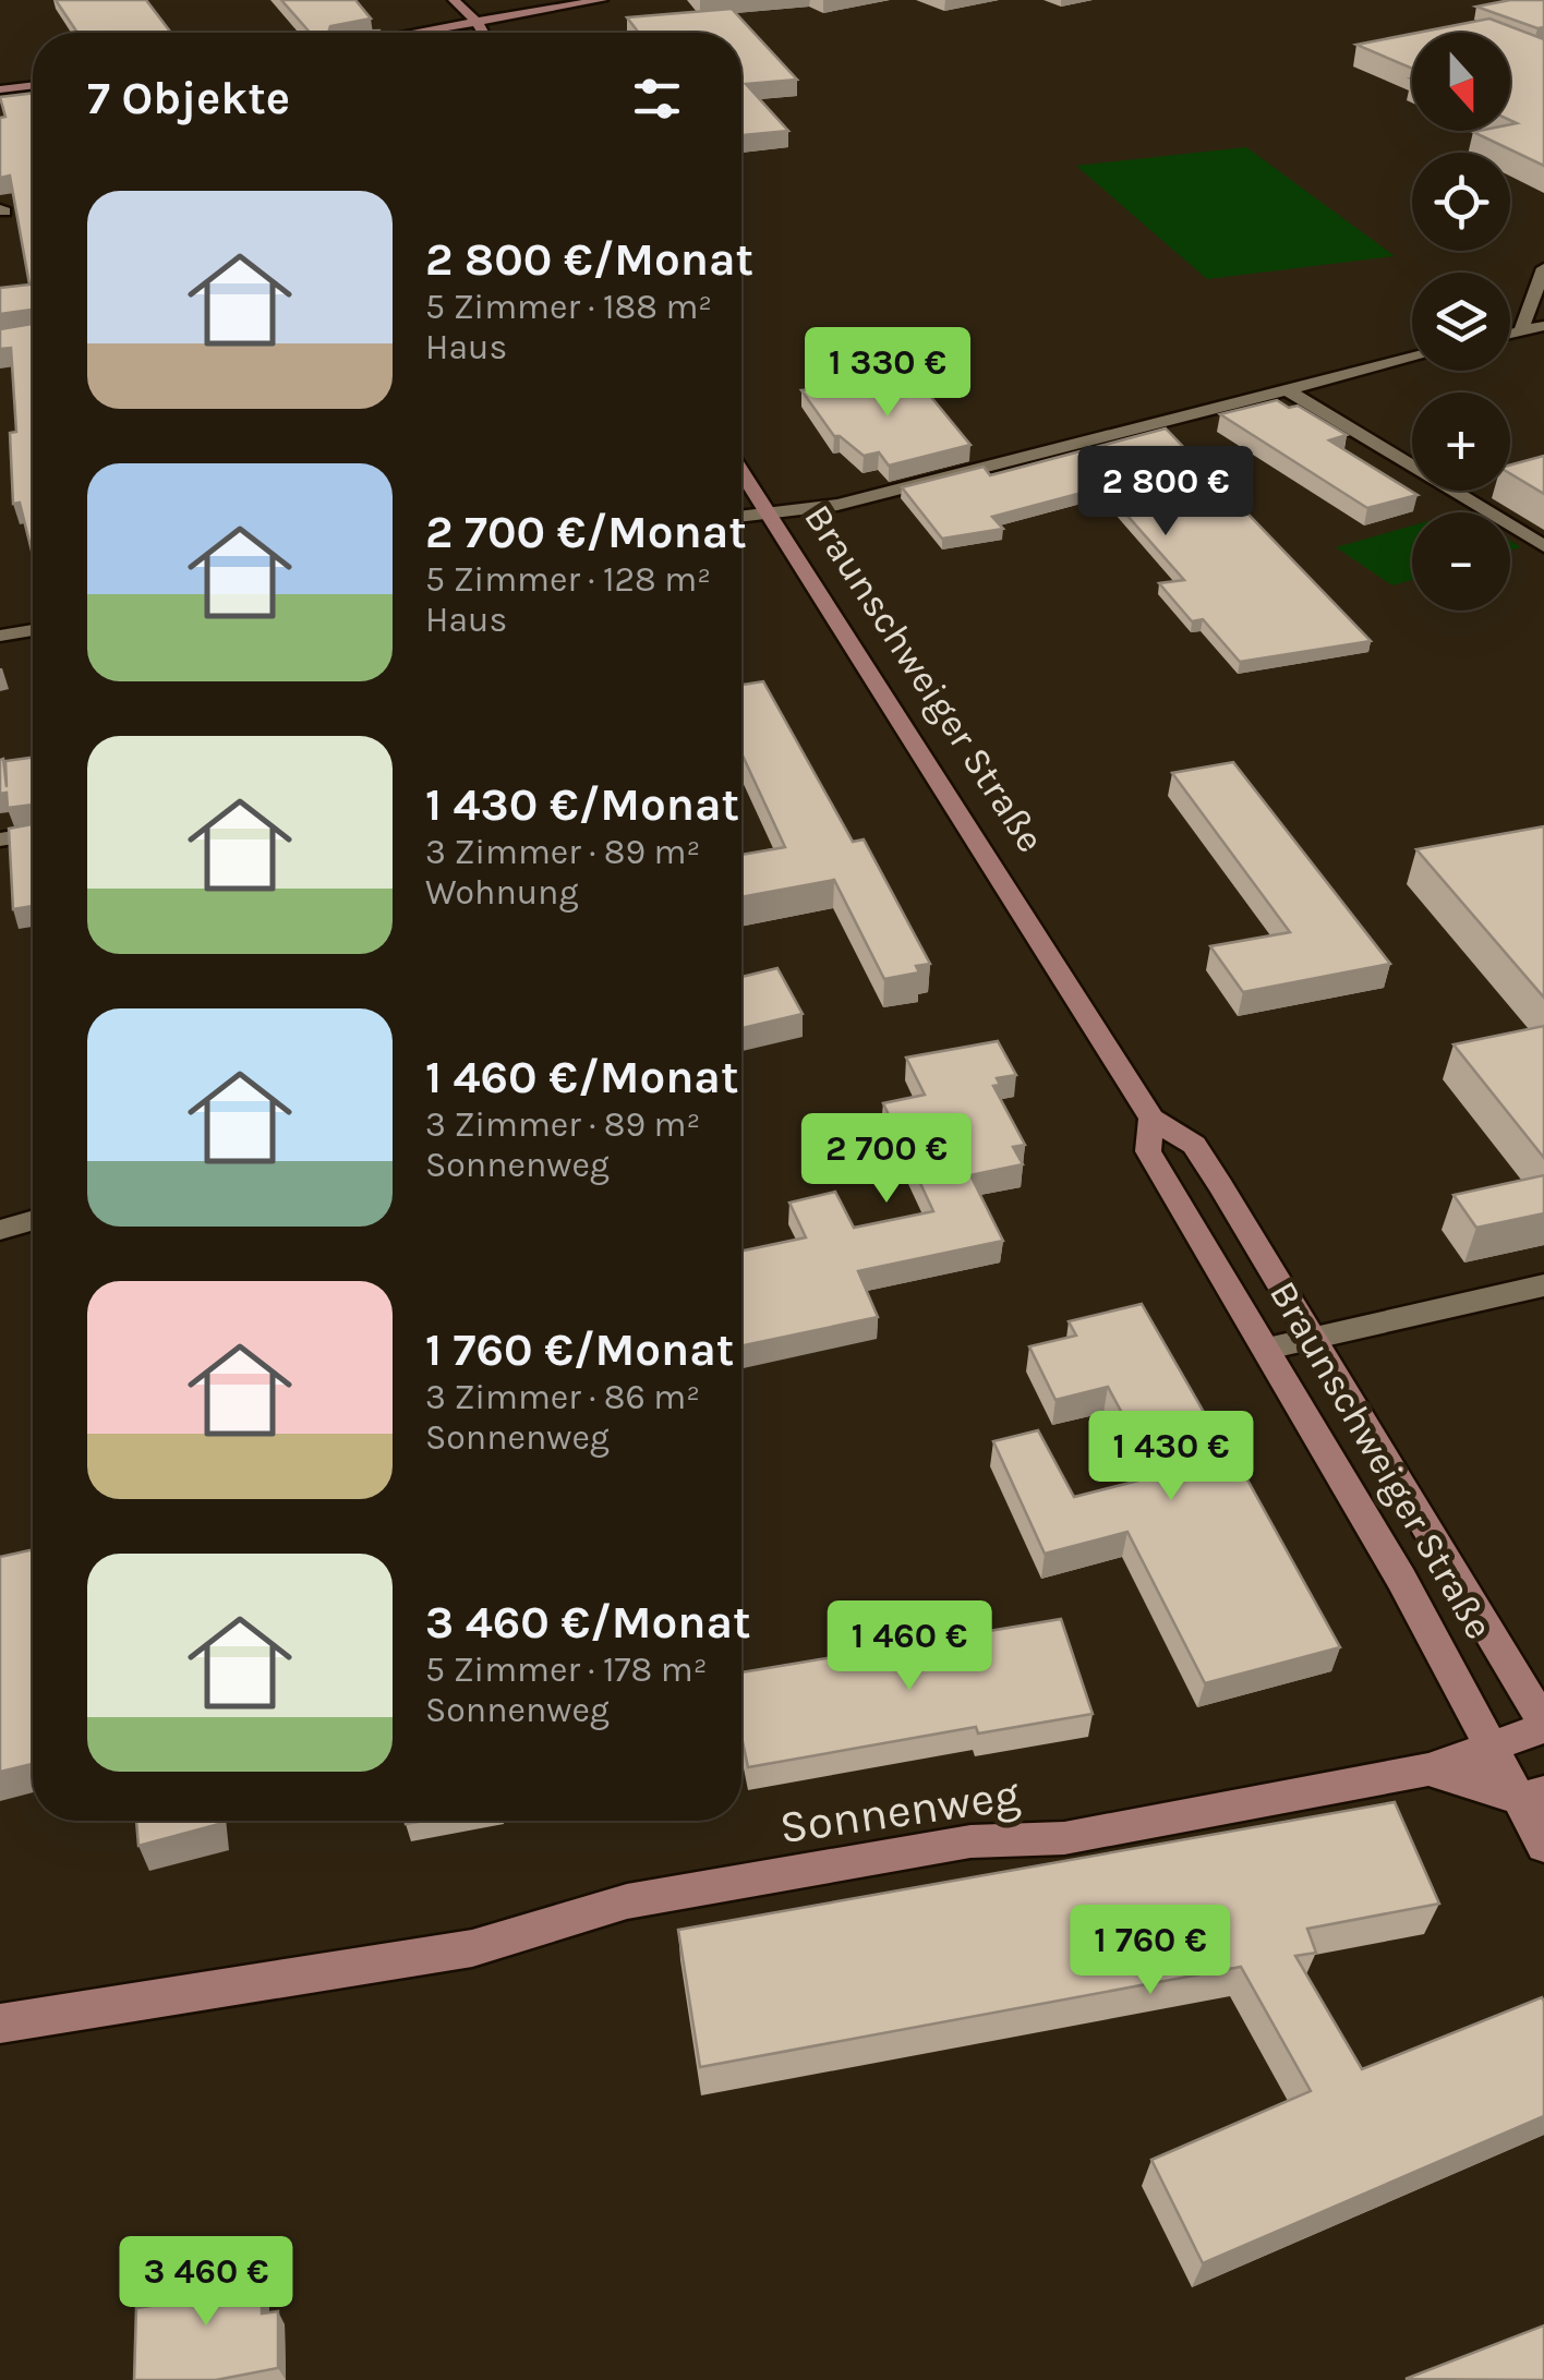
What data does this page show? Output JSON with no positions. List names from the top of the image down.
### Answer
{
  "streets": {
    "street": ["Braunschweiger Straße", "Sonnenweg"]
  },
  "crossings": [
    ["Braunschweiger Straße", "Sonnenweg"]
  ],
  "north": "bottom",
  "page": {
    "map_buttons": ["+", "−"],
    "heading": "7 Objekte",
    "list": [
      {
        "name": "2 800 €/Monat",
        "note": "5 Zimmer · 188 m² · Haus"
      },
      {
        "name": "2 700 €/Monat",
        "note": "5 Zimmer · 128 m² · Haus"
      },
      {
        "name": "1 430 €/Monat",
        "note": "3 Zimmer · 89 m² · Wohnung"
      },
      {
        "name": "1 460 €/Monat",
        "note": "3 Zimmer · 89 m² · Sonnenweg"
      },
      {
        "name": "1 760 €/Monat",
        "note": "3 Zimmer · 86 m² · Sonnenweg"
      },
      {
        "name": "3 460 €/Monat",
        "note": "5 Zimmer · 178 m² · Sonnenweg"
      }
    ],
    "price": [
      "1 330 €",
      "2 800 €",
      "2 700 €",
      "1 430 €",
      "1 460 €",
      "1 760 €",
      "3 460 €"
    ]
  }
}
